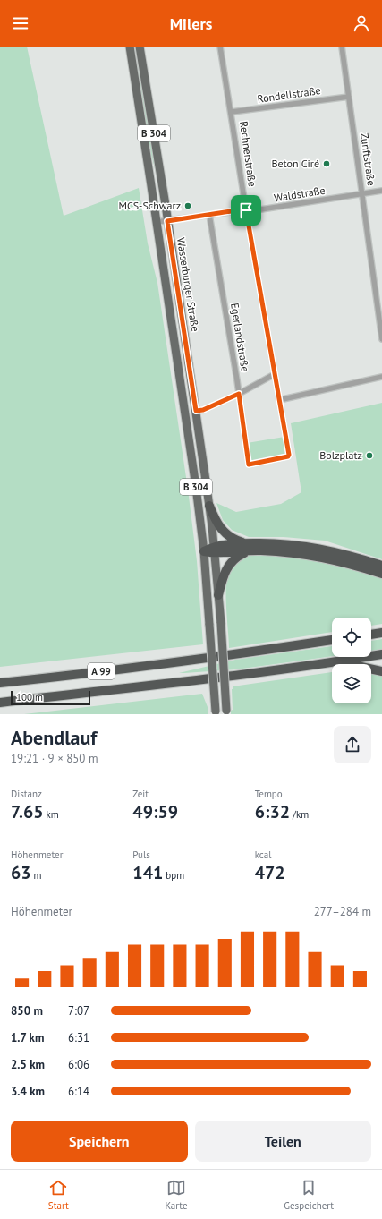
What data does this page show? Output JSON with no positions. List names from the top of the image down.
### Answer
{
  "streets": {
    "highway": ["A 99"],
    "main road": ["B 304", "Wasserburger Straße"],
    "street": [
      "Rondellstraße",
      "Rechnerstraße",
      "Zunftstraße",
      "Waldstraße",
      "Egerlandstraße"
    ]
  },
  "crossings": [
    ["Rondellstraße", "Rechnerstraße"],
    ["Rondellstraße", "Zunftstraße"],
    ["B 304", "Wasserburger Straße"],
    ["Rechnerstraße", "Waldstraße"],
    ["Rechnerstraße", "Egerlandstraße"],
    ["Zunftstraße", "Waldstraße"],
    ["Waldstraße", "Wasserburger Straße"],
    ["Waldstraße", "Egerlandstraße"]
  ],
  "places": ["Beton Ciré", "MCS-Schwarz", "Bolzplatz"],
  "scale_bar": "100 m",
  "page": {
    "header": "Milers",
    "scale": "100 m",
    "heading": ["Abendlauf", "19:21 · 9 × 850 m"],
    "stats": [
      ["Distanz", "7.65 km"],
      ["Zeit", "49:59"],
      ["Tempo", "6:32 /km"],
      ["Höhenmeter", "63 m"],
      ["Puls", "141 bpm"],
      ["kcal", "472"]
    ],
    "chart": ["Höhenmeter", "277–284 m"],
    "list": [
      {
        "name": "850 m",
        "note": "7:07"
      },
      {
        "name": "1.7 km",
        "note": "6:31"
      },
      {
        "name": "2.5 km",
        "note": "6:06"
      },
      {
        "name": "3.4 km",
        "note": "6:14"
      }
    ],
    "buttons": ["Speichern", "Teilen"],
    "tabs": ["Start", "Karte", "Gespeichert"]
  }
}
